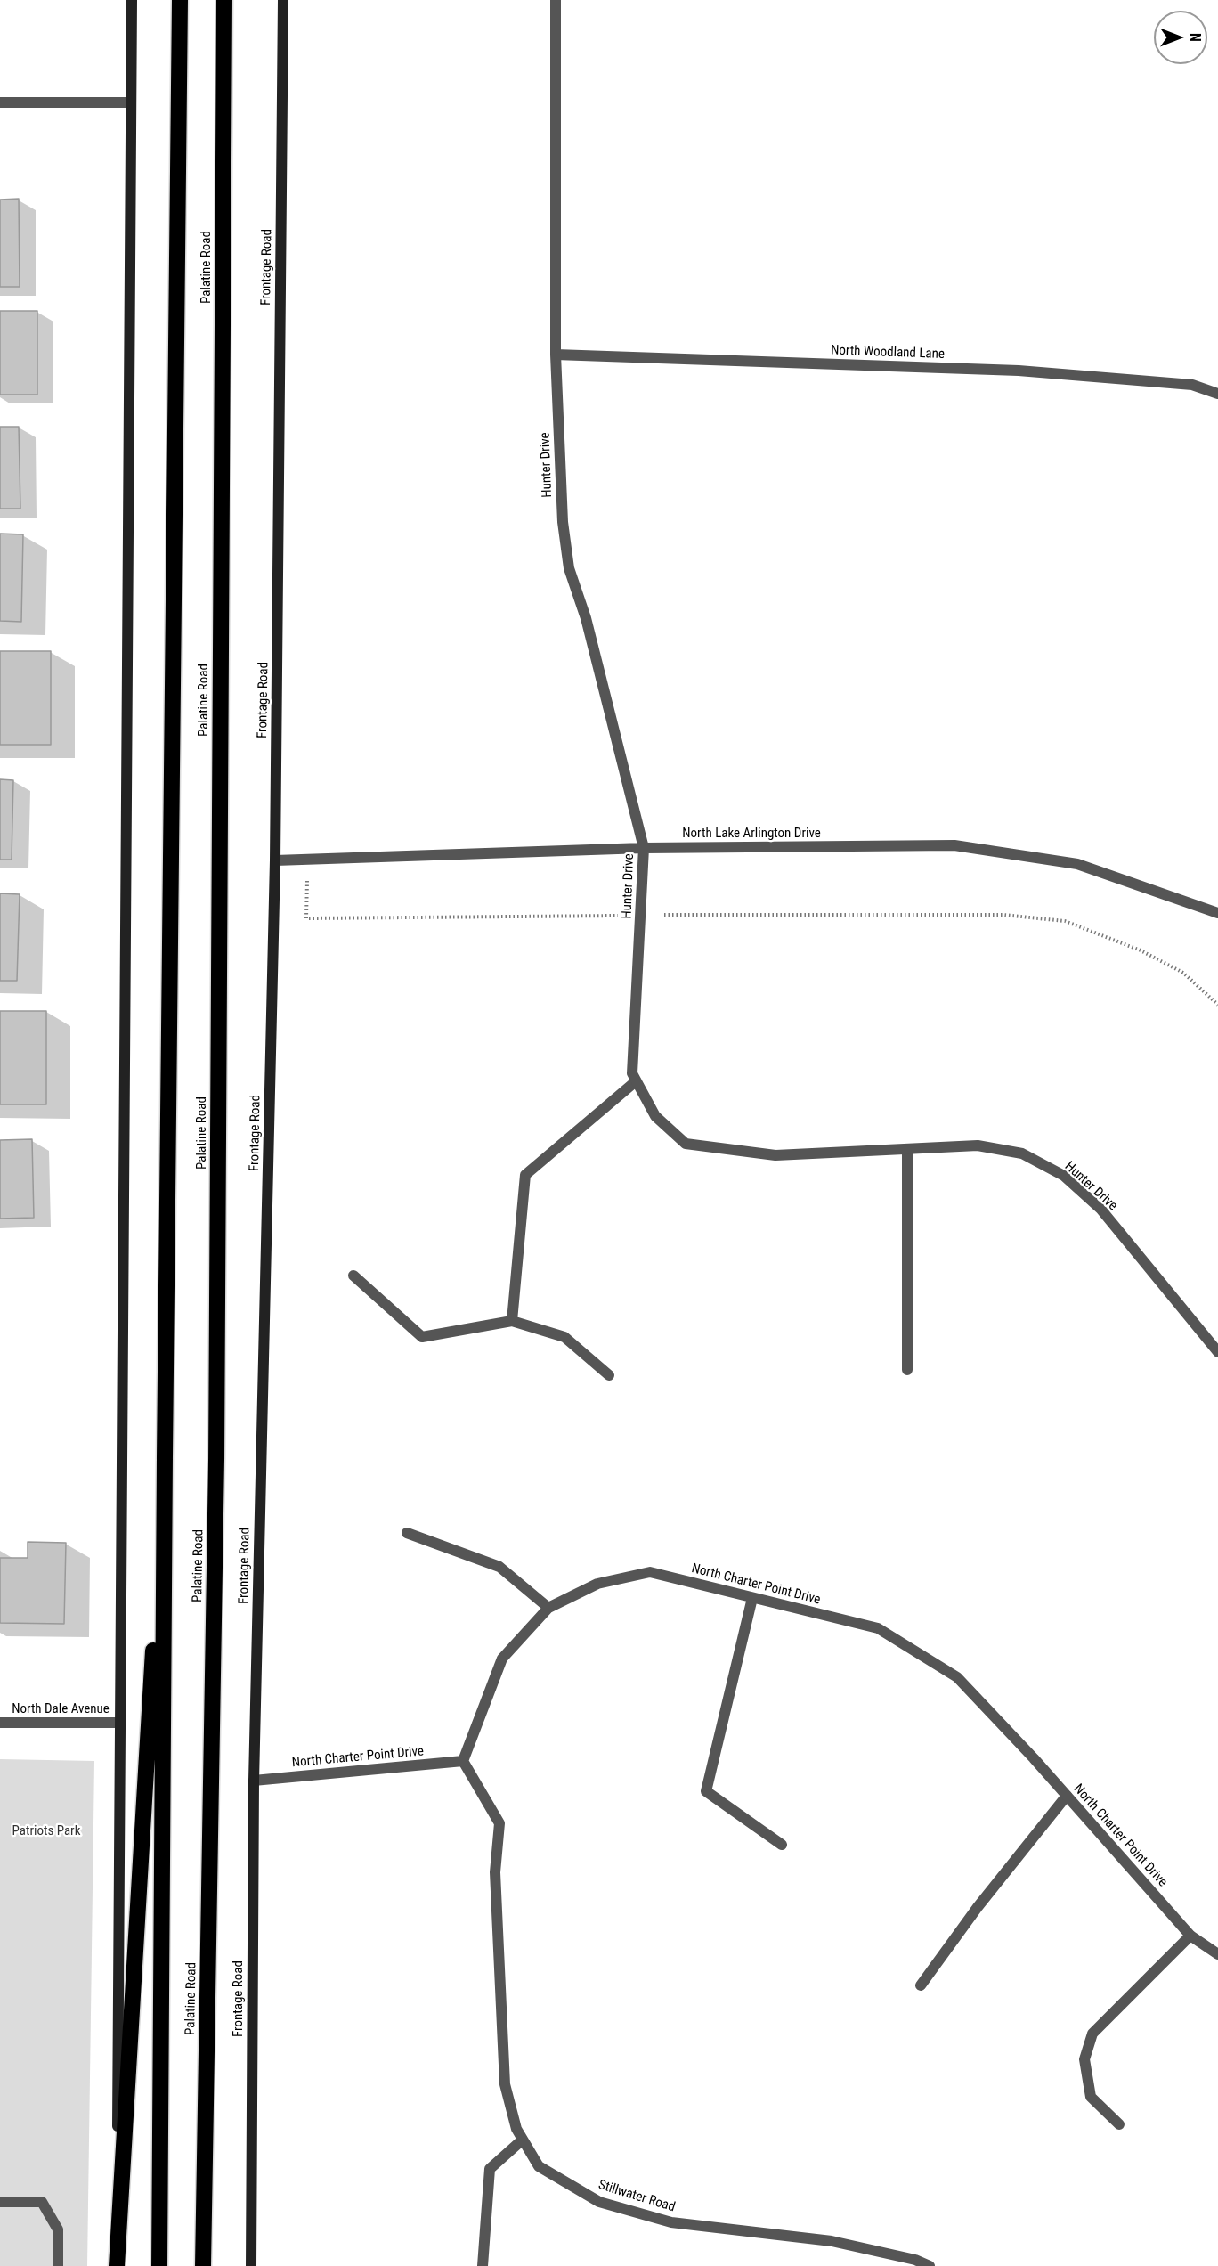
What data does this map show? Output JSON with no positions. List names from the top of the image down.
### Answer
{
  "streets": {
    "highway": ["Palatine Road"],
    "street": [
      "Frontage Road",
      "North Woodland Lane",
      "Hunter Drive",
      "North Lake Arlington Drive",
      "North Charter Point Drive",
      "North Dale Avenue",
      "Stillwater Road"
    ]
  },
  "crossings": [
    ["Frontage Road", "North Lake Arlington Drive"],
    ["Frontage Road", "North Charter Point Drive"],
    ["North Woodland Lane", "Hunter Drive"],
    ["Hunter Drive", "North Lake Arlington Drive"],
    ["North Charter Point Drive", "Stillwater Road"]
  ],
  "parks": ["Patriots Park"],
  "north": "right"
}
